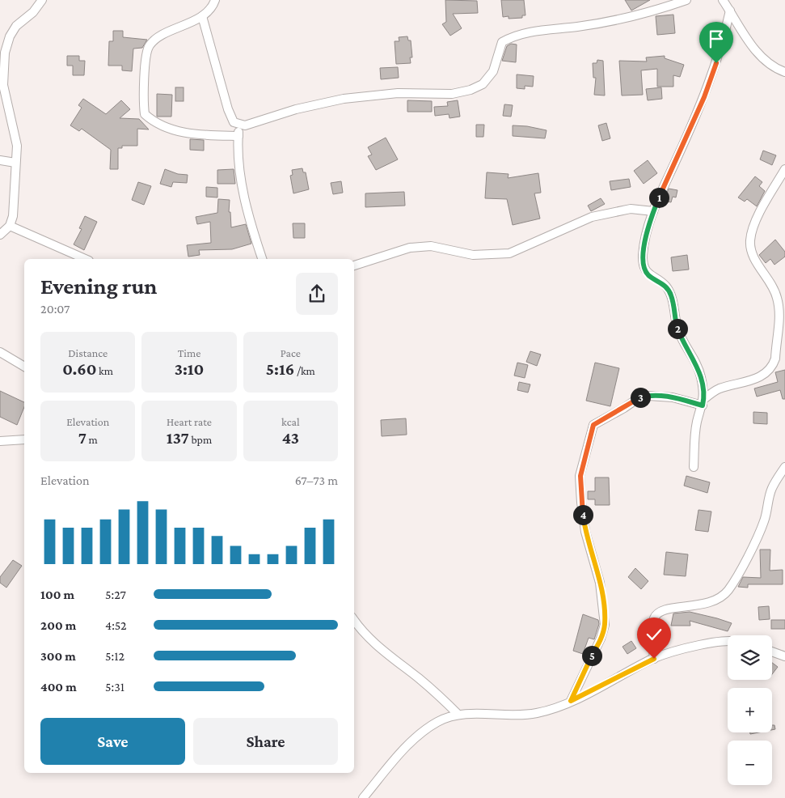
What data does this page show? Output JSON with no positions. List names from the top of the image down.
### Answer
{
  "page": {
    "pins": [
      "1",
      "2",
      "3",
      "4",
      "5"
    ],
    "heading": ["Evening run", "20:07"],
    "stats": [
      ["Distance", "0.60 km"],
      ["Time", "3:10"],
      ["Pace", "5:16 /km"],
      ["Elevation", "7 m"],
      ["Heart rate", "137 bpm"],
      ["kcal", "43"]
    ],
    "chart": ["Elevation", "67–73 m"],
    "list": [
      {
        "name": "100 m",
        "note": "5:27"
      },
      {
        "name": "200 m",
        "note": "4:52"
      },
      {
        "name": "300 m",
        "note": "5:12"
      },
      {
        "name": "400 m",
        "note": "5:31"
      }
    ],
    "map_buttons": ["+", "−"],
    "buttons": ["Save", "Share"]
  }
}
